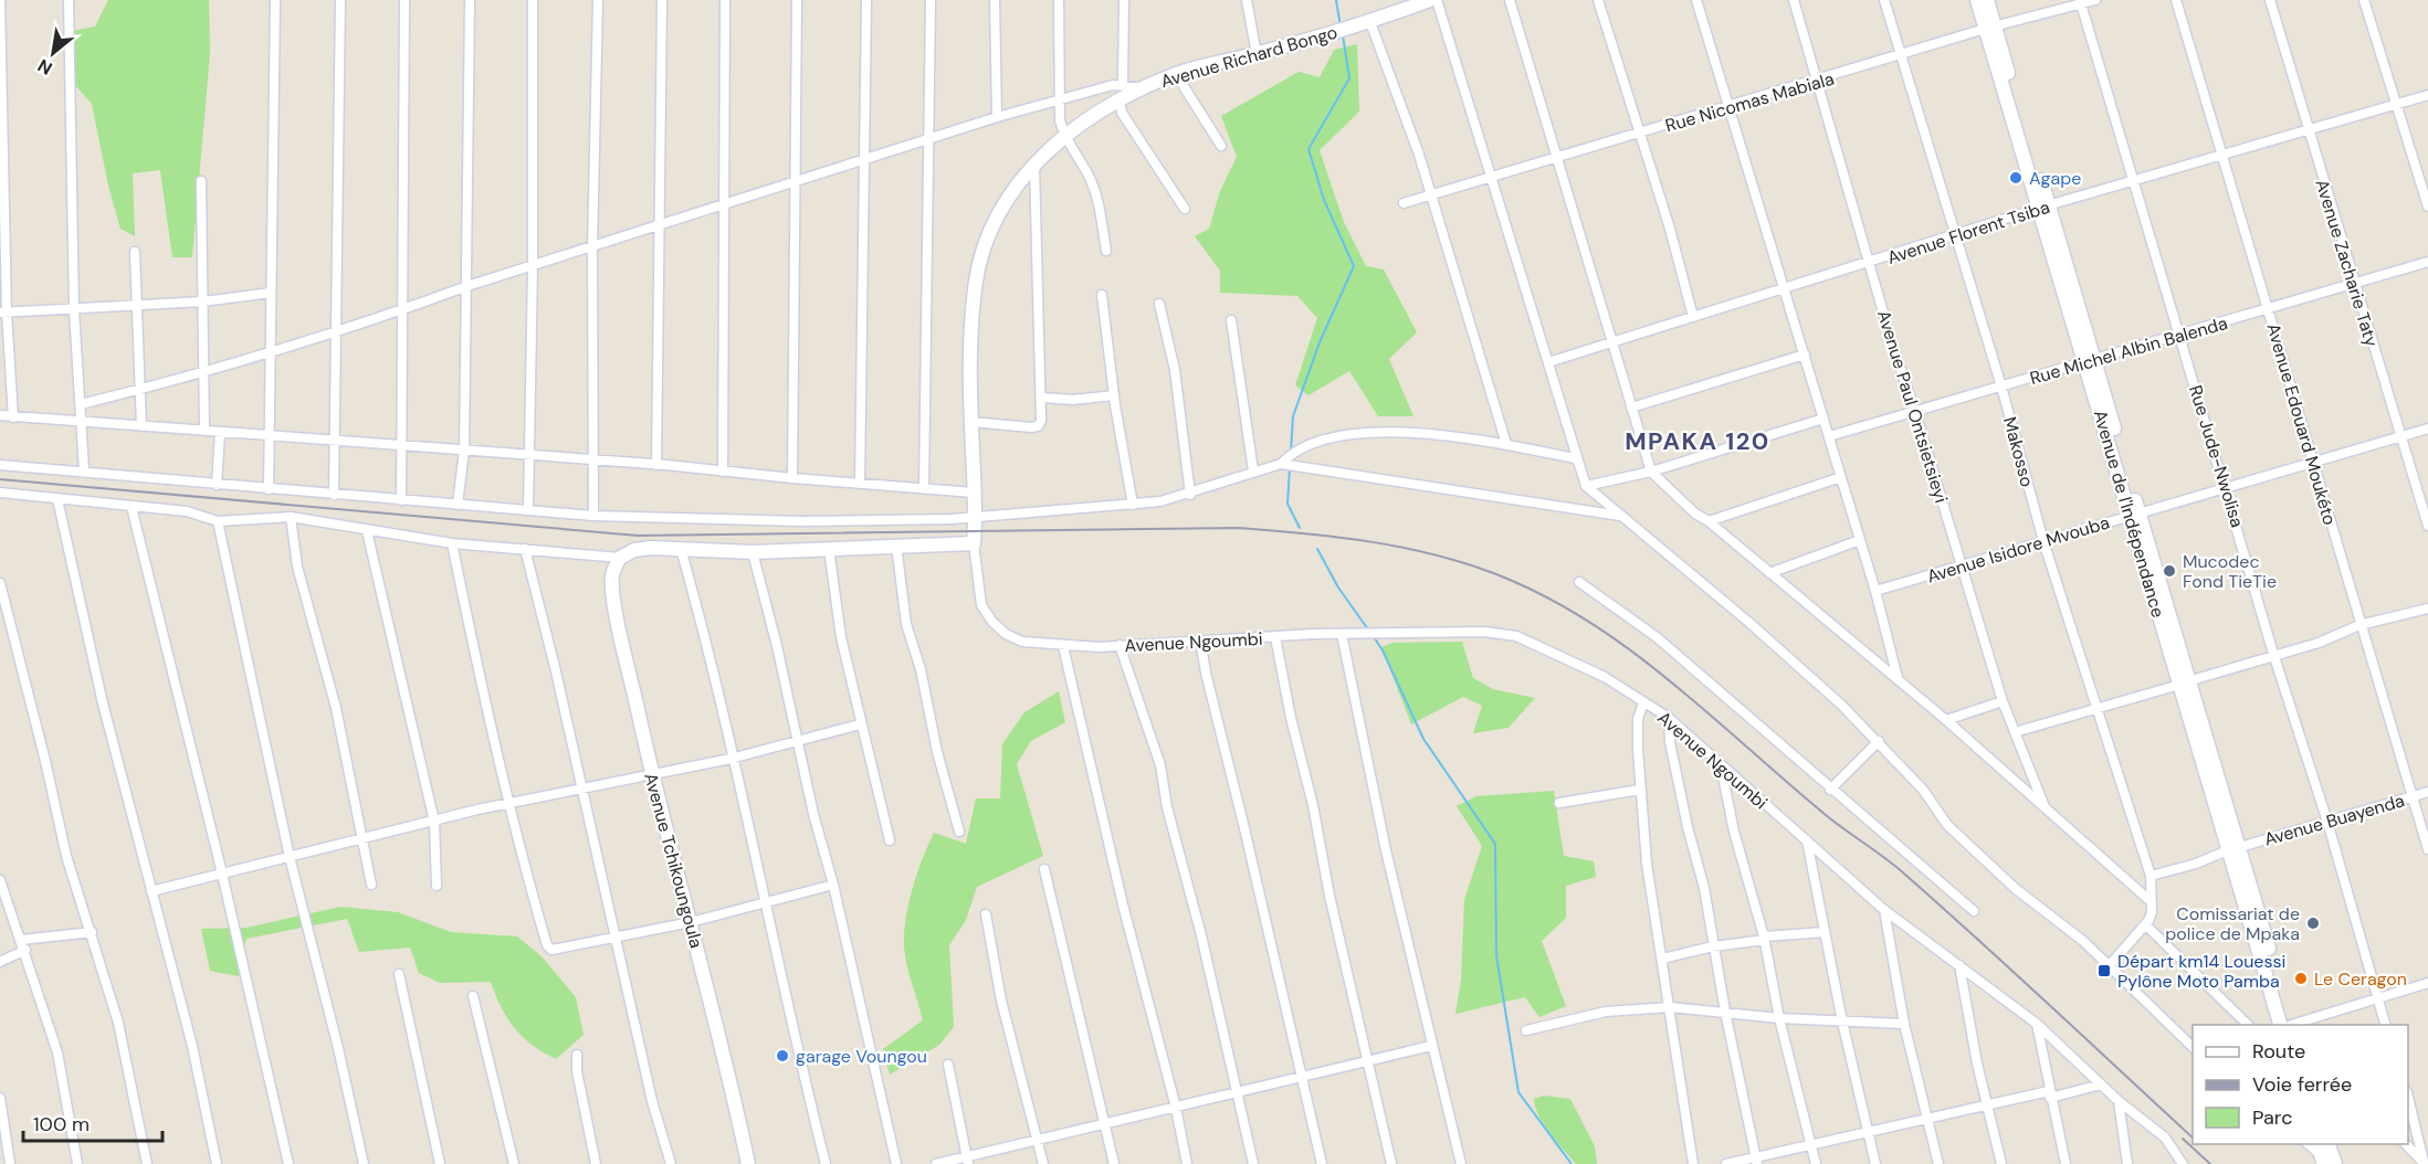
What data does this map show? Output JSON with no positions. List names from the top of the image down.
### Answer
{
  "streets": {
    "street": [
      "Avenue Richard Bongo",
      "Rue Nicomas Mabiala",
      "Avenue Florent Tsiba",
      "Avenue Zacharie Taty",
      "Rue Michel Albin Balenda",
      "Avenue Paul Ontsietsieyi",
      "Avenue Edouard Moukéto",
      "Makosso",
      "Rue Jude-Nwolisa",
      "Avenue de l'Indépendance",
      "Avenue Isidore Mvouba",
      "Avenue Ngoumbi",
      "Avenue Buayenda",
      "Avenue Tchikoungoula"
    ]
  },
  "crossings": [
    ["Avenue Richard Bongo", "Avenue Ngoumbi"],
    ["Rue Nicomas Mabiala", "Avenue Paul Ontsietsieyi"],
    ["Rue Nicomas Mabiala", "Makosso"],
    ["Rue Nicomas Mabiala", "Rue Jude-Nwolisa"],
    ["Rue Nicomas Mabiala", "Avenue de l'Indépendance"],
    ["Avenue Florent Tsiba", "Avenue Zacharie Taty"],
    ["Avenue Florent Tsiba", "Avenue Paul Ontsietsieyi"],
    ["Avenue Florent Tsiba", "Avenue Edouard Moukéto"],
    ["Avenue Florent Tsiba", "Makosso"],
    ["Avenue Florent Tsiba", "Rue Jude-Nwolisa"],
    ["Avenue Florent Tsiba", "Avenue de l'Indépendance"],
    ["Avenue Zacharie Taty", "Rue Michel Albin Balenda"],
    ["Avenue Zacharie Taty", "Avenue Isidore Mvouba"],
    ["Rue Michel Albin Balenda", "Avenue Paul Ontsietsieyi"],
    ["Rue Michel Albin Balenda", "Avenue Edouard Moukéto"],
    ["Rue Michel Albin Balenda", "Makosso"],
    ["Rue Michel Albin Balenda", "Rue Jude-Nwolisa"],
    ["Rue Michel Albin Balenda", "Avenue de l'Indépendance"],
    ["Avenue Paul Ontsietsieyi", "Avenue Isidore Mvouba"],
    ["Avenue Edouard Moukéto", "Avenue Isidore Mvouba"],
    ["Avenue Edouard Moukéto", "Avenue Buayenda"],
    ["Makosso", "Avenue Isidore Mvouba"],
    ["Makosso", "Avenue Buayenda"],
    ["Rue Jude-Nwolisa", "Avenue Isidore Mvouba"],
    ["Rue Jude-Nwolisa", "Avenue Buayenda"],
    ["Avenue de l'Indépendance", "Avenue Isidore Mvouba"],
    ["Avenue de l'Indépendance", "Avenue Buayenda"]
  ],
  "districts": ["MPAKA 120"],
  "places": {
    "other": [
      "Agape",
      "Mucodec Fond TieTie",
      "Comissariat de police de Mpaka",
      "Le Ceragon",
      "garage Voungou"
    ],
    "transit": ["Départ km14 Louessi Pylône Moto Pamba"]
  },
  "legend": ["Route", "Voie ferrée", "Parc"],
  "scale_bar": "100 m",
  "north": "bottom left"
}
